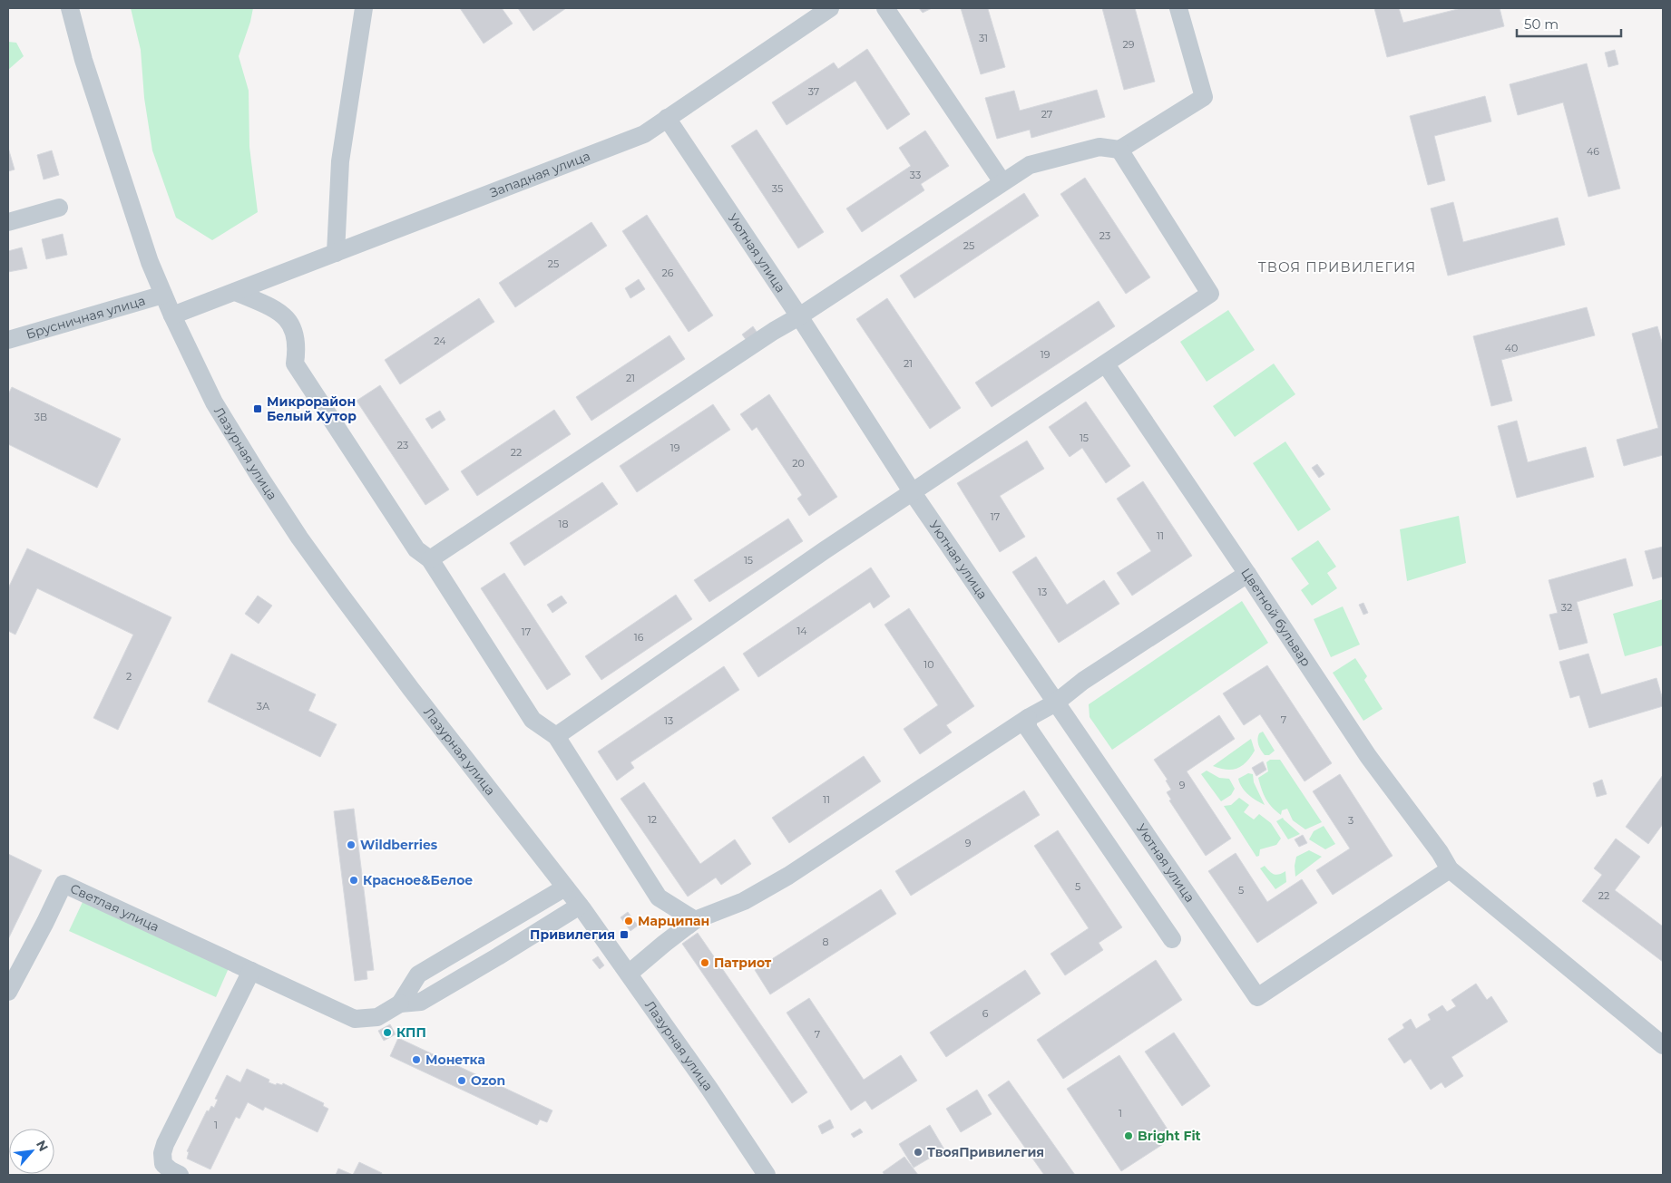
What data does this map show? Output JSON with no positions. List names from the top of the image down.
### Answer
{
  "streets": {
    "street": [
      "Западная улица",
      "Уютная улица",
      "Брусничная улица",
      "Лазурная улица",
      "Цветной бульвар",
      "Светлая улица"
    ]
  },
  "crossings": [
    ["Западная улица", "Уютная улица"],
    ["Западная улица", "Лазурная улица"],
    ["Уютная улица", "Цветной бульвар"],
    ["Брусничная улица", "Лазурная улица"]
  ],
  "districts": ["ТВОЯ ПРИВИЛЕГИЯ"],
  "places": {
    "transit": ["Микрорайон Белый Хутор", "Привилегия"],
    "other": [
      "Wildberries",
      "Красное&Белое",
      "Марципан",
      "Патриот",
      "КПП",
      "Монетка",
      "Ozon",
      "Bright Fit",
      "ТвояПривилегия"
    ]
  },
  "house_numbers": [
    "31",
    "29",
    "37",
    "27",
    "46",
    "33",
    "35",
    "23",
    "25",
    "25",
    "26",
    "24",
    "40",
    "19",
    "21",
    "21",
    "3В",
    "15",
    "23",
    "19",
    "22",
    "20",
    "17",
    "18",
    "11",
    "15",
    "13",
    "32",
    "14",
    "17",
    "16",
    "10",
    "2",
    "3А",
    "7",
    "13",
    "9",
    "11",
    "12",
    "3",
    "9",
    "5",
    "5",
    "22",
    "8",
    "6",
    "7",
    "1",
    "1"
  ],
  "scale_bar": "50 m",
  "north": "top right"
}
